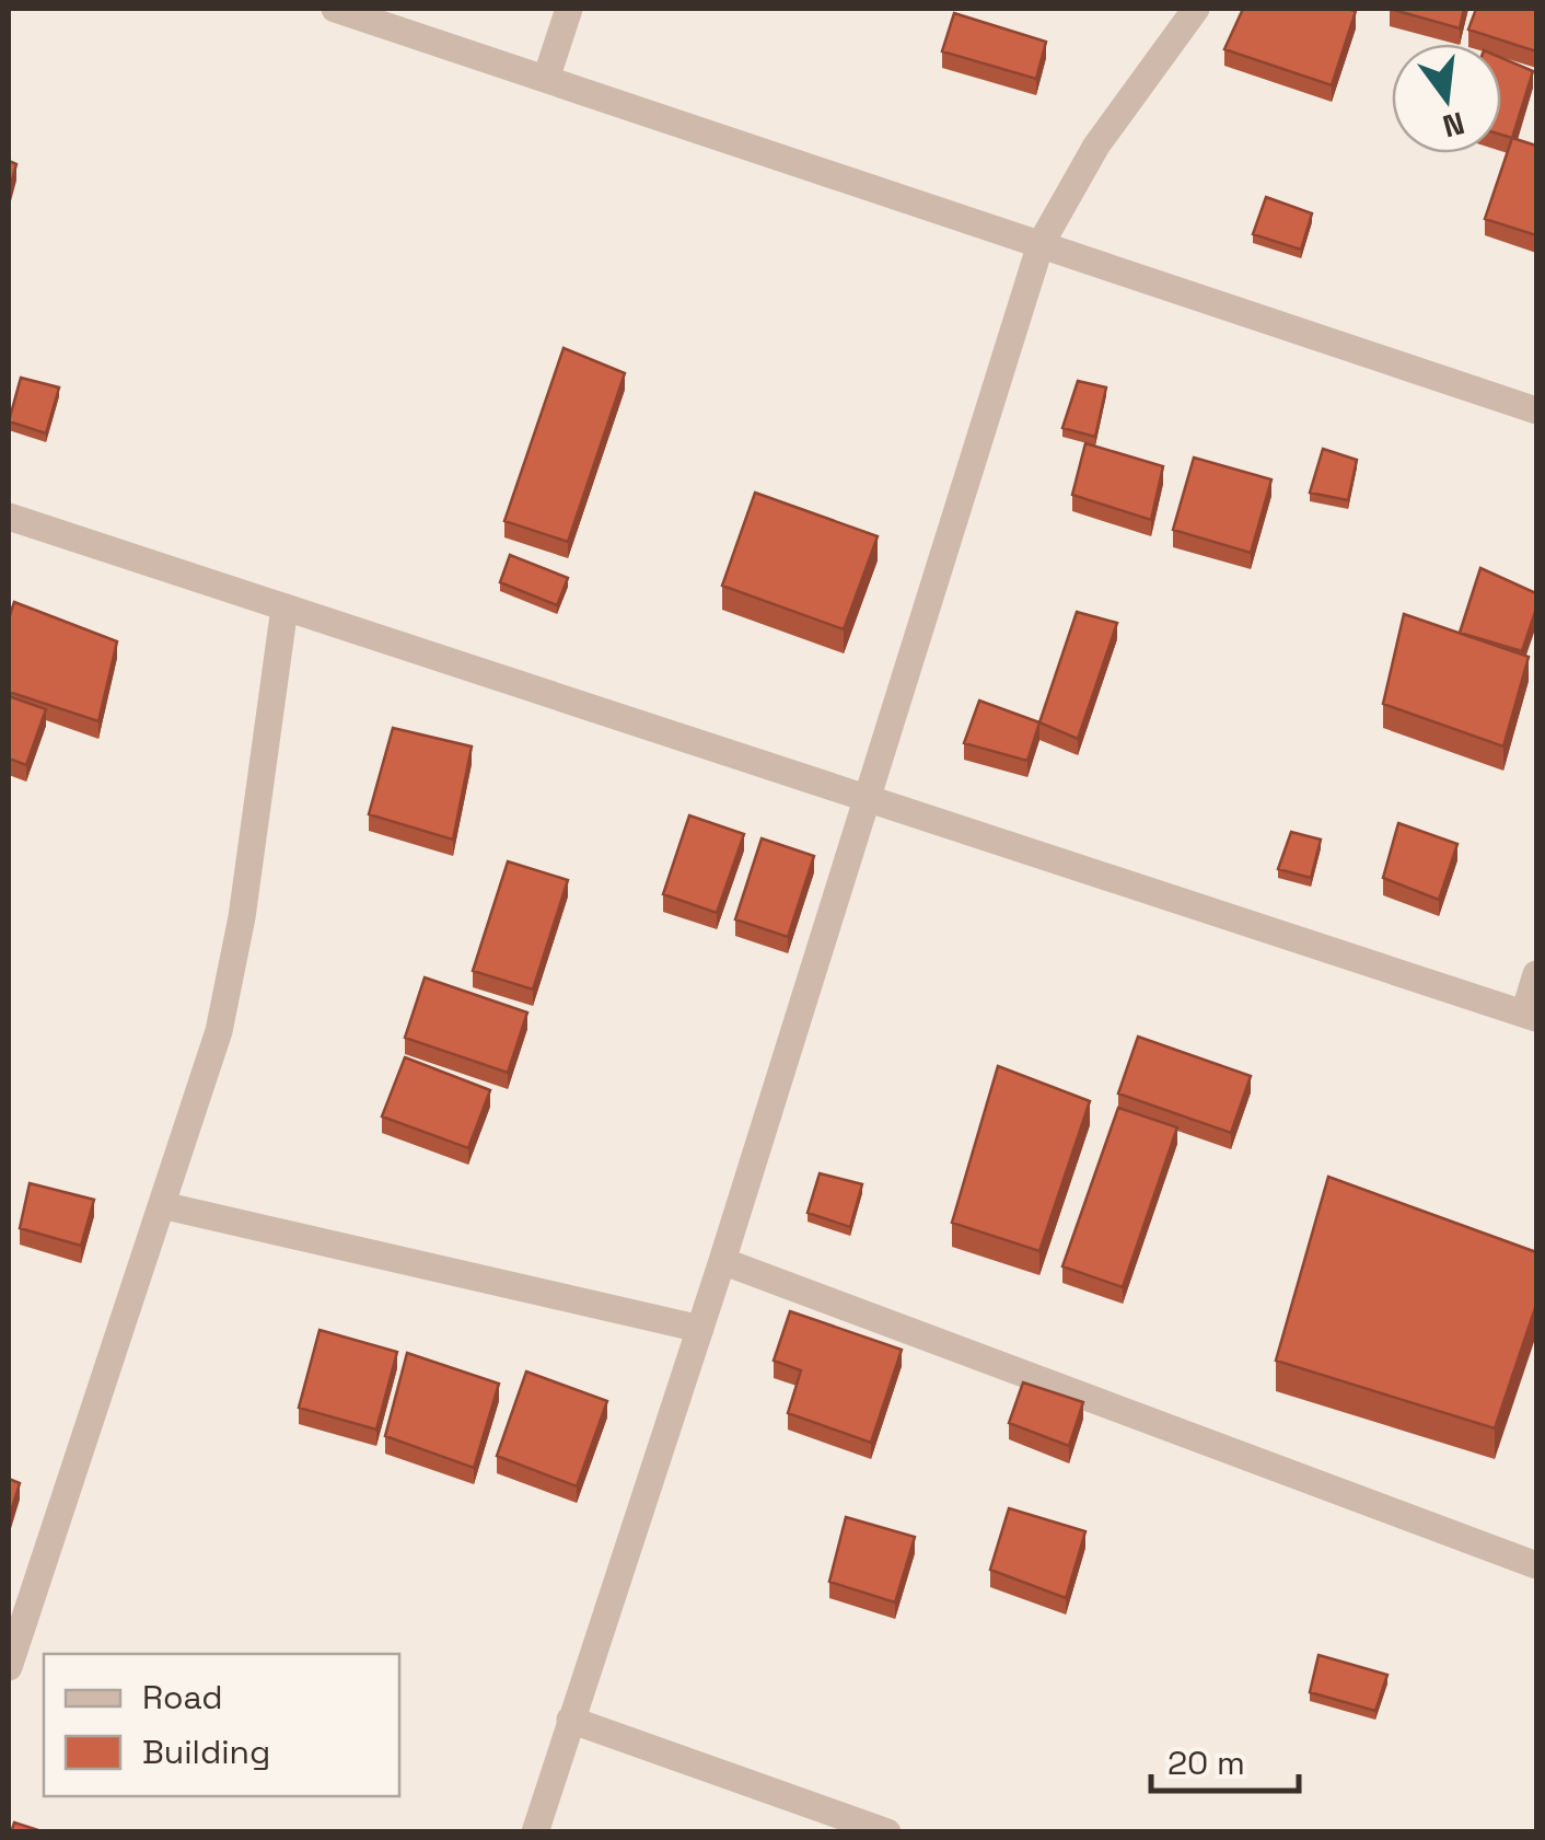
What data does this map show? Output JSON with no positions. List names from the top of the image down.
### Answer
{
  "legend": ["Road", "Building"],
  "scale_bar": "20 m",
  "north": "bottom"
}
